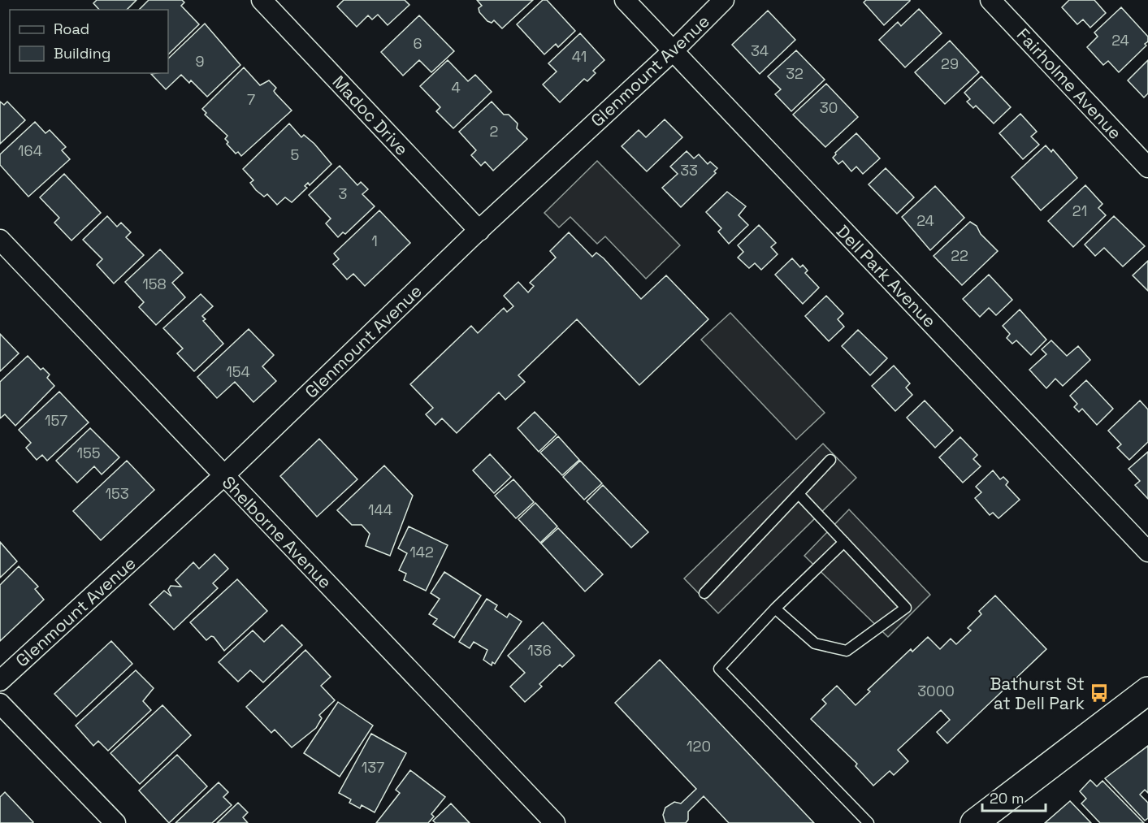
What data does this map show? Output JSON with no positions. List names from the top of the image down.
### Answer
{
  "streets": {
    "street": [
      "Glenmount Avenue",
      "Fairholme Avenue",
      "Madoc Drive",
      "Dell Park Avenue",
      "Shelborne Avenue"
    ]
  },
  "crossings": [
    ["Glenmount Avenue", "Madoc Drive"],
    ["Glenmount Avenue", "Dell Park Avenue"],
    ["Glenmount Avenue", "Shelborne Avenue"]
  ],
  "places": {
    "bus stop": ["Bathurst St at Dell Park"]
  },
  "house_numbers": [
    "24",
    "6",
    "34",
    "41",
    "9",
    "29",
    "32",
    "4",
    "7",
    "30",
    "2",
    "164",
    "5",
    "33",
    "3",
    "21",
    "24",
    "1",
    "22",
    "158",
    "154",
    "157",
    "155",
    "153",
    "144",
    "142",
    "136",
    "3000",
    "120",
    "137"
  ],
  "legend": ["Road", "Building"],
  "scale_bar": "20 m"
}
